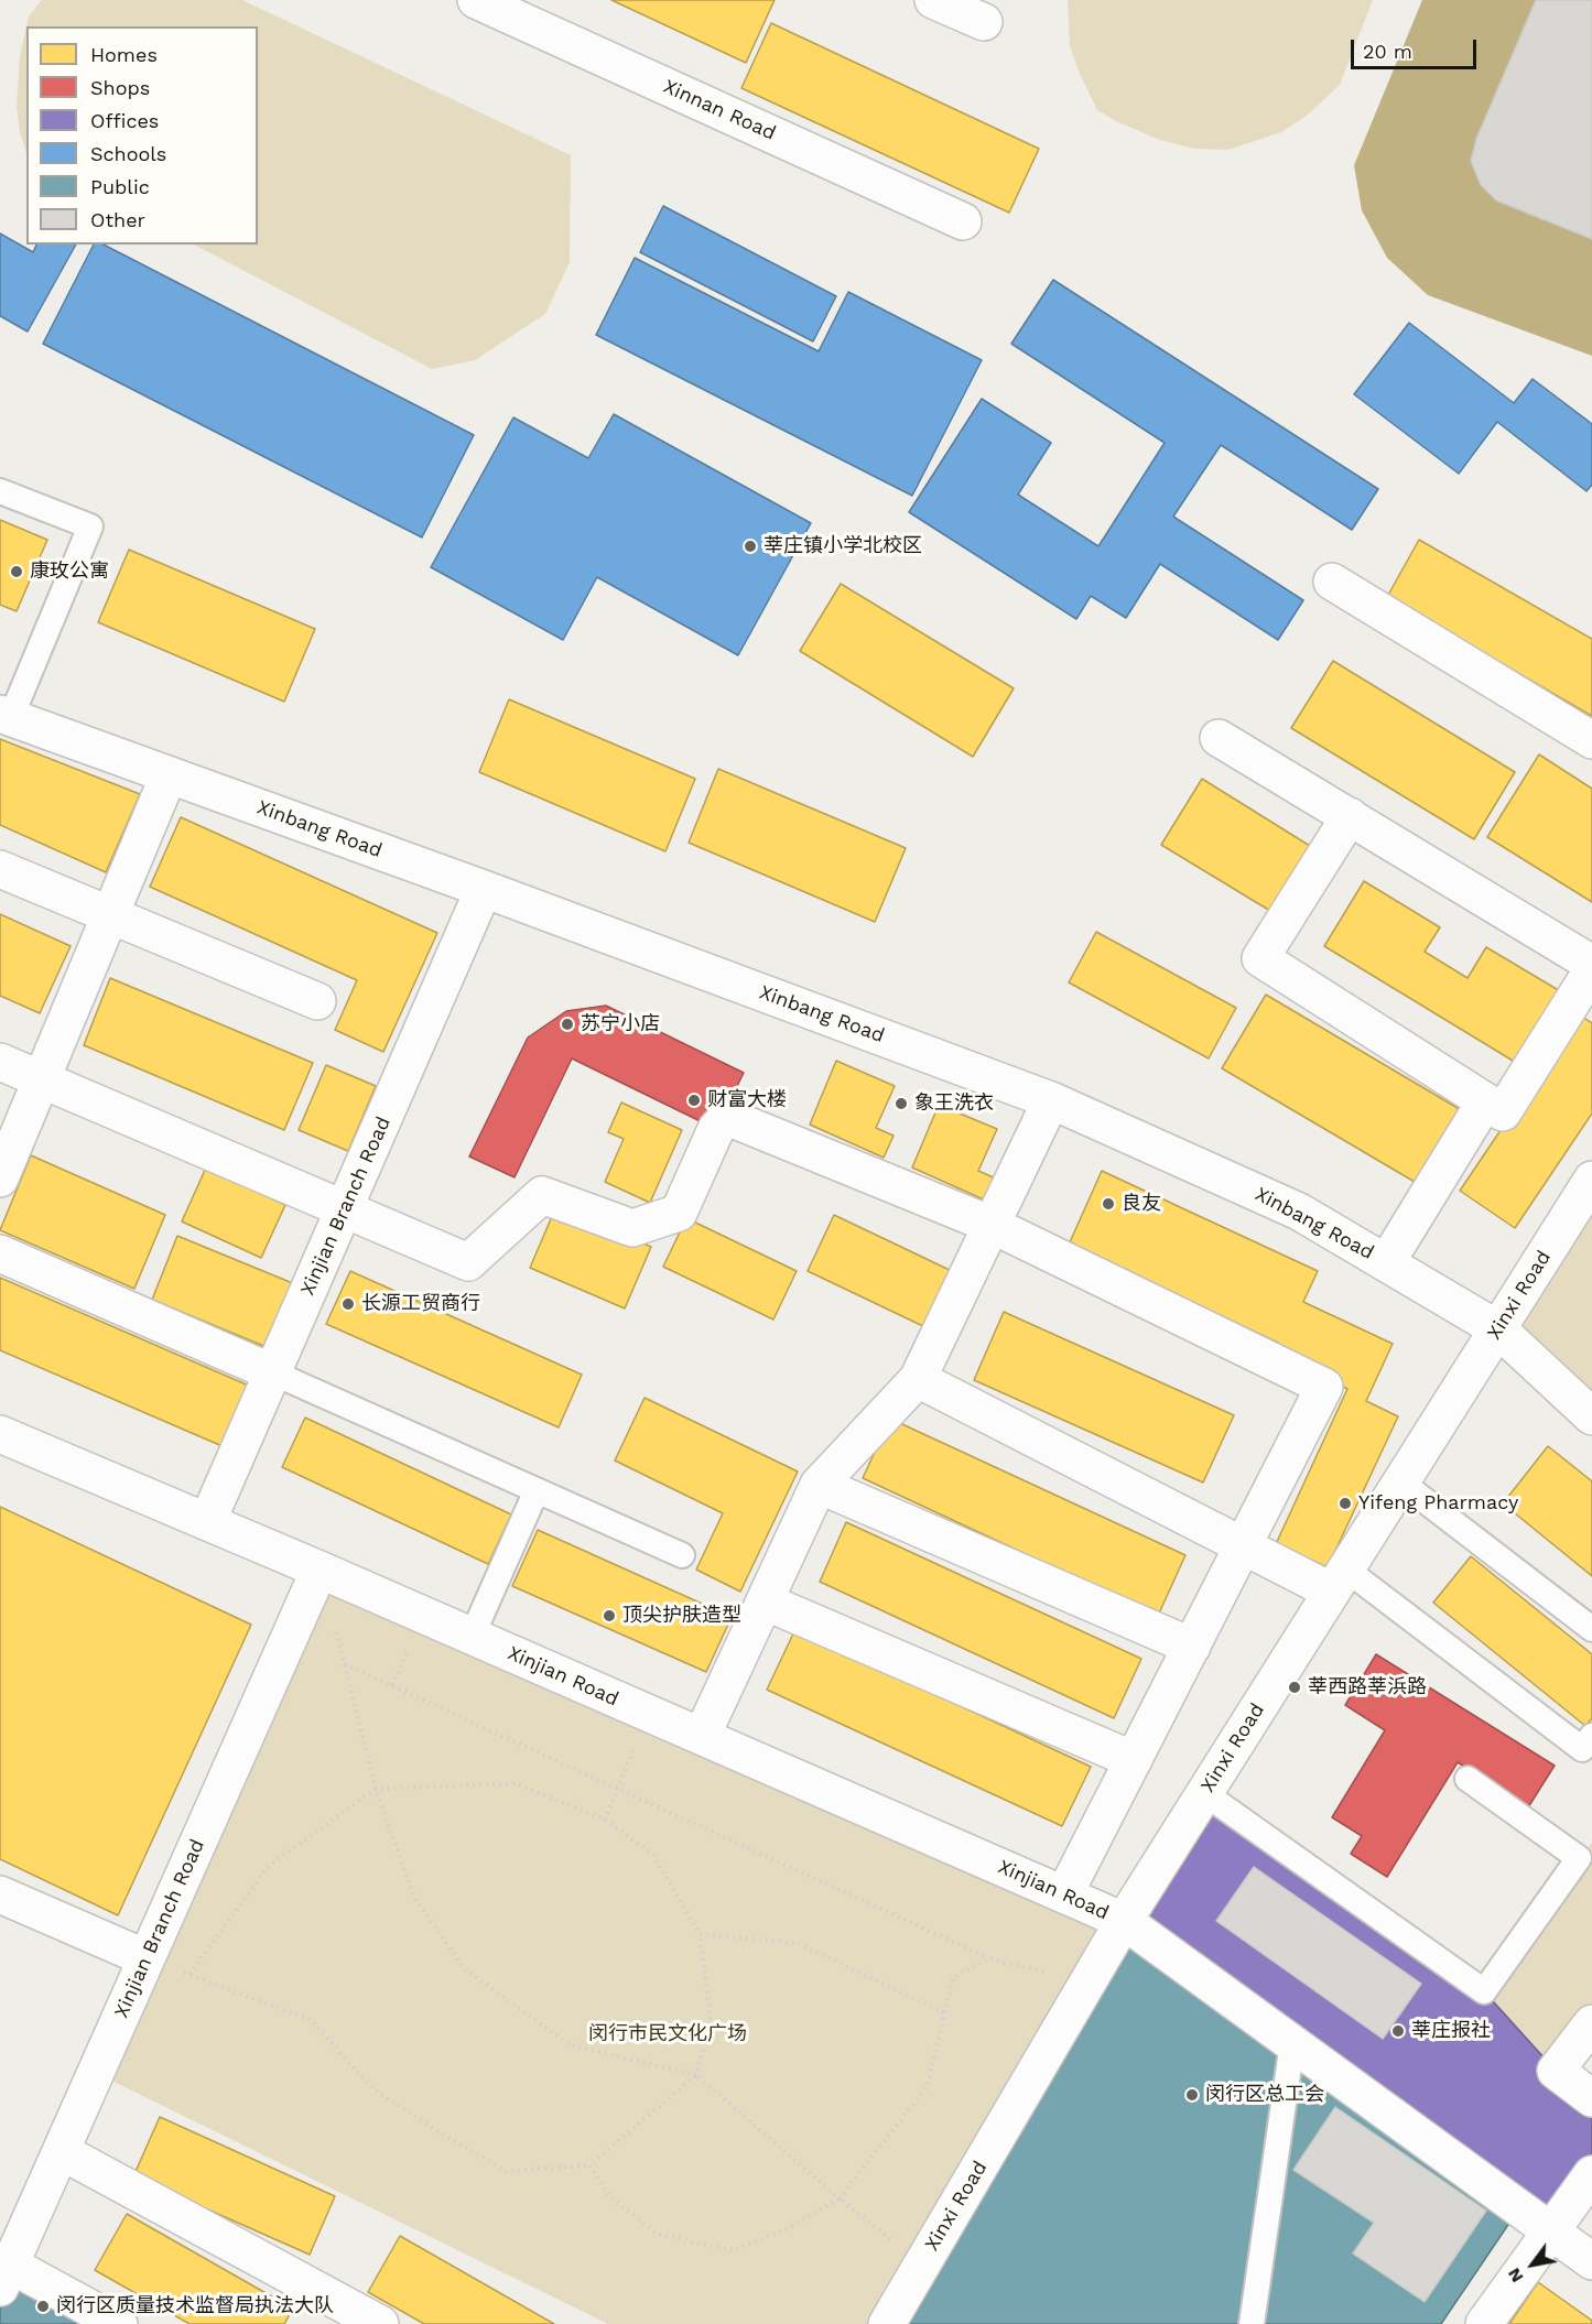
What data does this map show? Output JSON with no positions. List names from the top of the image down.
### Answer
{
  "streets": {
    "street": [
      "Xinnan Road",
      "Xinbang Road",
      "Xinjian Branch Road",
      "Xinxi Road",
      "Xinjian Road"
    ]
  },
  "crossings": [
    ["Xinbang Road", "Xinjian Branch Road"],
    ["Xinbang Road", "Xinxi Road"],
    ["Xinjian Branch Road", "Xinjian Road"],
    ["Xinxi Road", "Xinjian Road"]
  ],
  "parks": ["闵行市民文化广场"],
  "places": [
    "莘庄镇小学北校区",
    "康玫公寓",
    "苏宁小店",
    "财富大楼",
    "象王洗衣",
    "良友",
    "长源工贸商行",
    "Yifeng Pharmacy",
    "顶尖护肤造型",
    "莘西路莘浜路",
    "莘庄报社",
    "闵行区总工会",
    "闵行区质量技术监督局执法大队"
  ],
  "legend": [
    "Homes",
    "Shops",
    "Offices",
    "Schools",
    "Public",
    "Other"
  ],
  "scale_bar": "20 m",
  "north": "bottom left"
}
